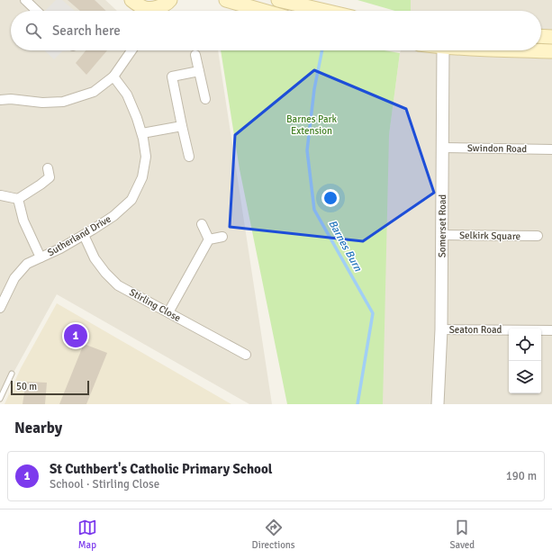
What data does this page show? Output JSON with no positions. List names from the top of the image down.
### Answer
{
  "streets": {
    "street": [
      "Swindon Road",
      "Somerset Road",
      "Sutherland Drive",
      "Selkirk Square",
      "Stirling Close",
      "Seaton Road"
    ]
  },
  "crossings": [
    ["Swindon Road", "Somerset Road"],
    ["Somerset Road", "Selkirk Square"],
    ["Somerset Road", "Seaton Road"],
    ["Sutherland Drive", "Stirling Close"]
  ],
  "water": ["Barnes Burn"],
  "parks": ["Barnes Park Extension"],
  "scale_bar": "50 m",
  "page": {
    "search": "Search here",
    "pins": "1",
    "scale": "50 m",
    "heading": "Nearby",
    "list": [
      {
        "mark": "1",
        "name": "St Cuthbert's Catholic Primary School",
        "note": "School · Stirling Close",
        "value": "190 m"
      }
    ],
    "nav": ["Map", "Directions", "Saved"]
  }
}
